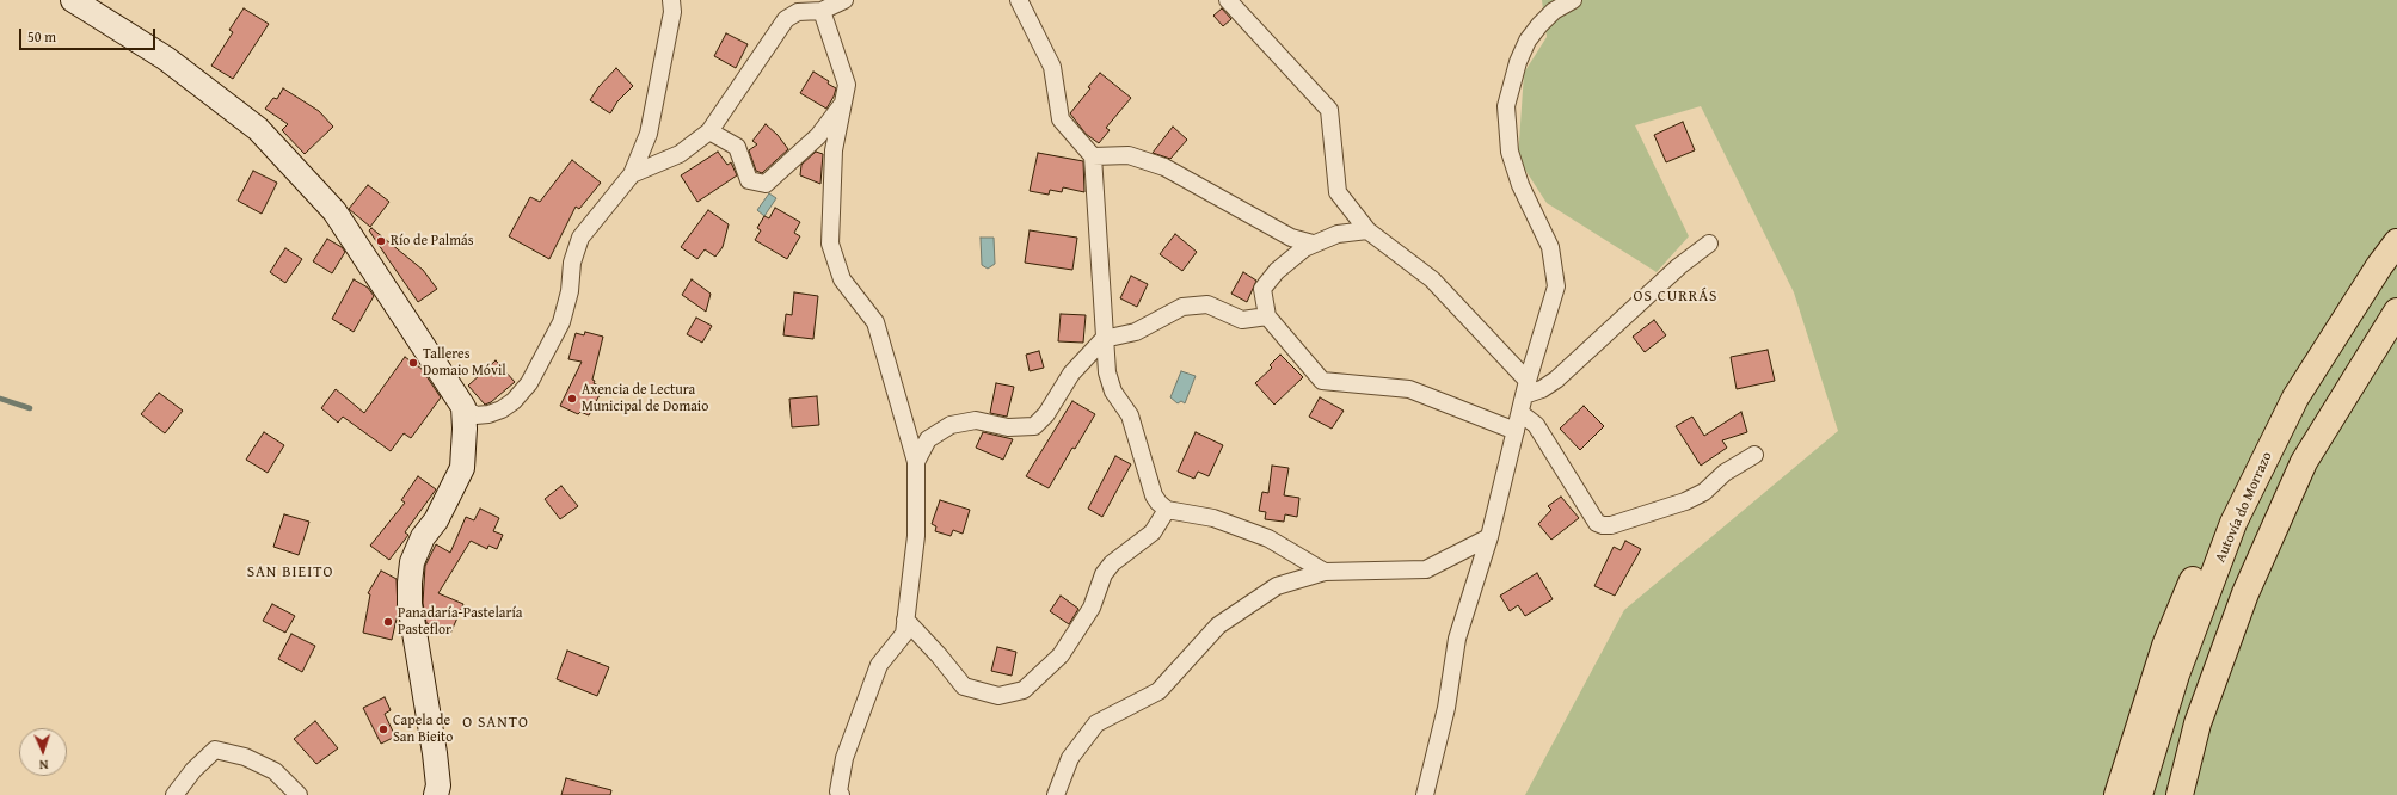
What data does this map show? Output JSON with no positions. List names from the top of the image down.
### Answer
{
  "streets": {
    "highway": ["Autovía do Morrazo"]
  },
  "districts": ["OS CURRÁS", "SAN BIEITO", "O SANTO"],
  "places": [
    "Río de Palmás",
    "Talleres Domaio Móvil",
    "Axencia de Lectura Municipal de Domaio",
    "Panadaría-Pastelaría Pasteflor",
    "Capela de San Bieito"
  ],
  "scale_bar": "50 m",
  "north": "bottom"
}
